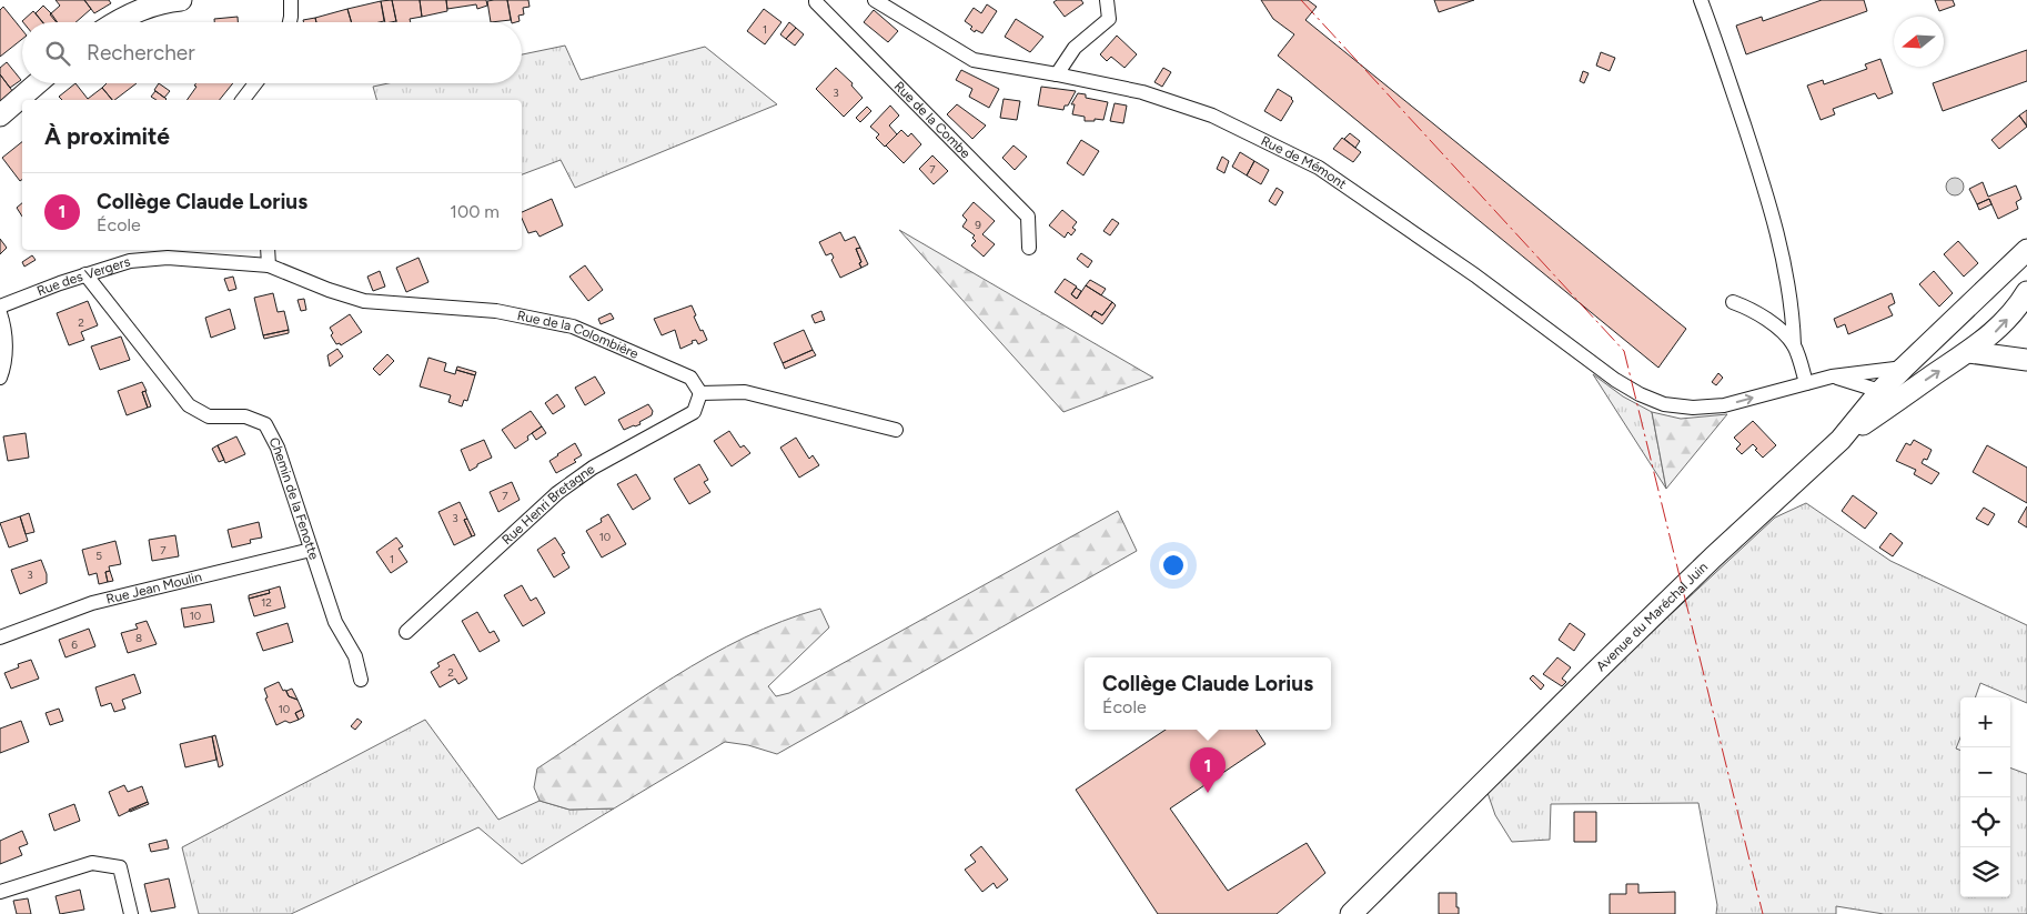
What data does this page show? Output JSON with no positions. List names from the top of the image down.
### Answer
{
  "streets": {
    "street": [
      "Rue de la Combe",
      "Rue de Mémont",
      "Rue des Vergers",
      "Rue de la Colombière",
      "Chemin de la Fenotte",
      "Rue Henri Bretagne",
      "Rue Jean Moulin",
      "Avenue du Maréchal Juin"
    ]
  },
  "crossings": [
    ["Rue de Mémont", "Avenue du Maréchal Juin"],
    ["Rue des Vergers", "Rue de la Colombière"],
    ["Rue des Vergers", "Chemin de la Fenotte"],
    ["Rue de la Colombière", "Rue Henri Bretagne"],
    ["Chemin de la Fenotte", "Rue Jean Moulin"]
  ],
  "one_way": ["Rue de Mémont"],
  "house_numbers": [
    "1",
    "3",
    "7",
    "9",
    "2",
    "7",
    "3",
    "10",
    "7",
    "5",
    "1",
    "3",
    "12",
    "10",
    "8",
    "6",
    "2",
    "10"
  ],
  "north": "left",
  "page": {
    "search": "Rechercher",
    "heading": "À proximité",
    "list": [
      {
        "mark": "1",
        "name": "Collège Claude Lorius",
        "note": "École",
        "value": "100 m"
      }
    ],
    "popup": ["Collège Claude Lorius", "École"],
    "map_buttons": ["+", "−"],
    "pins": "1"
  }
}
